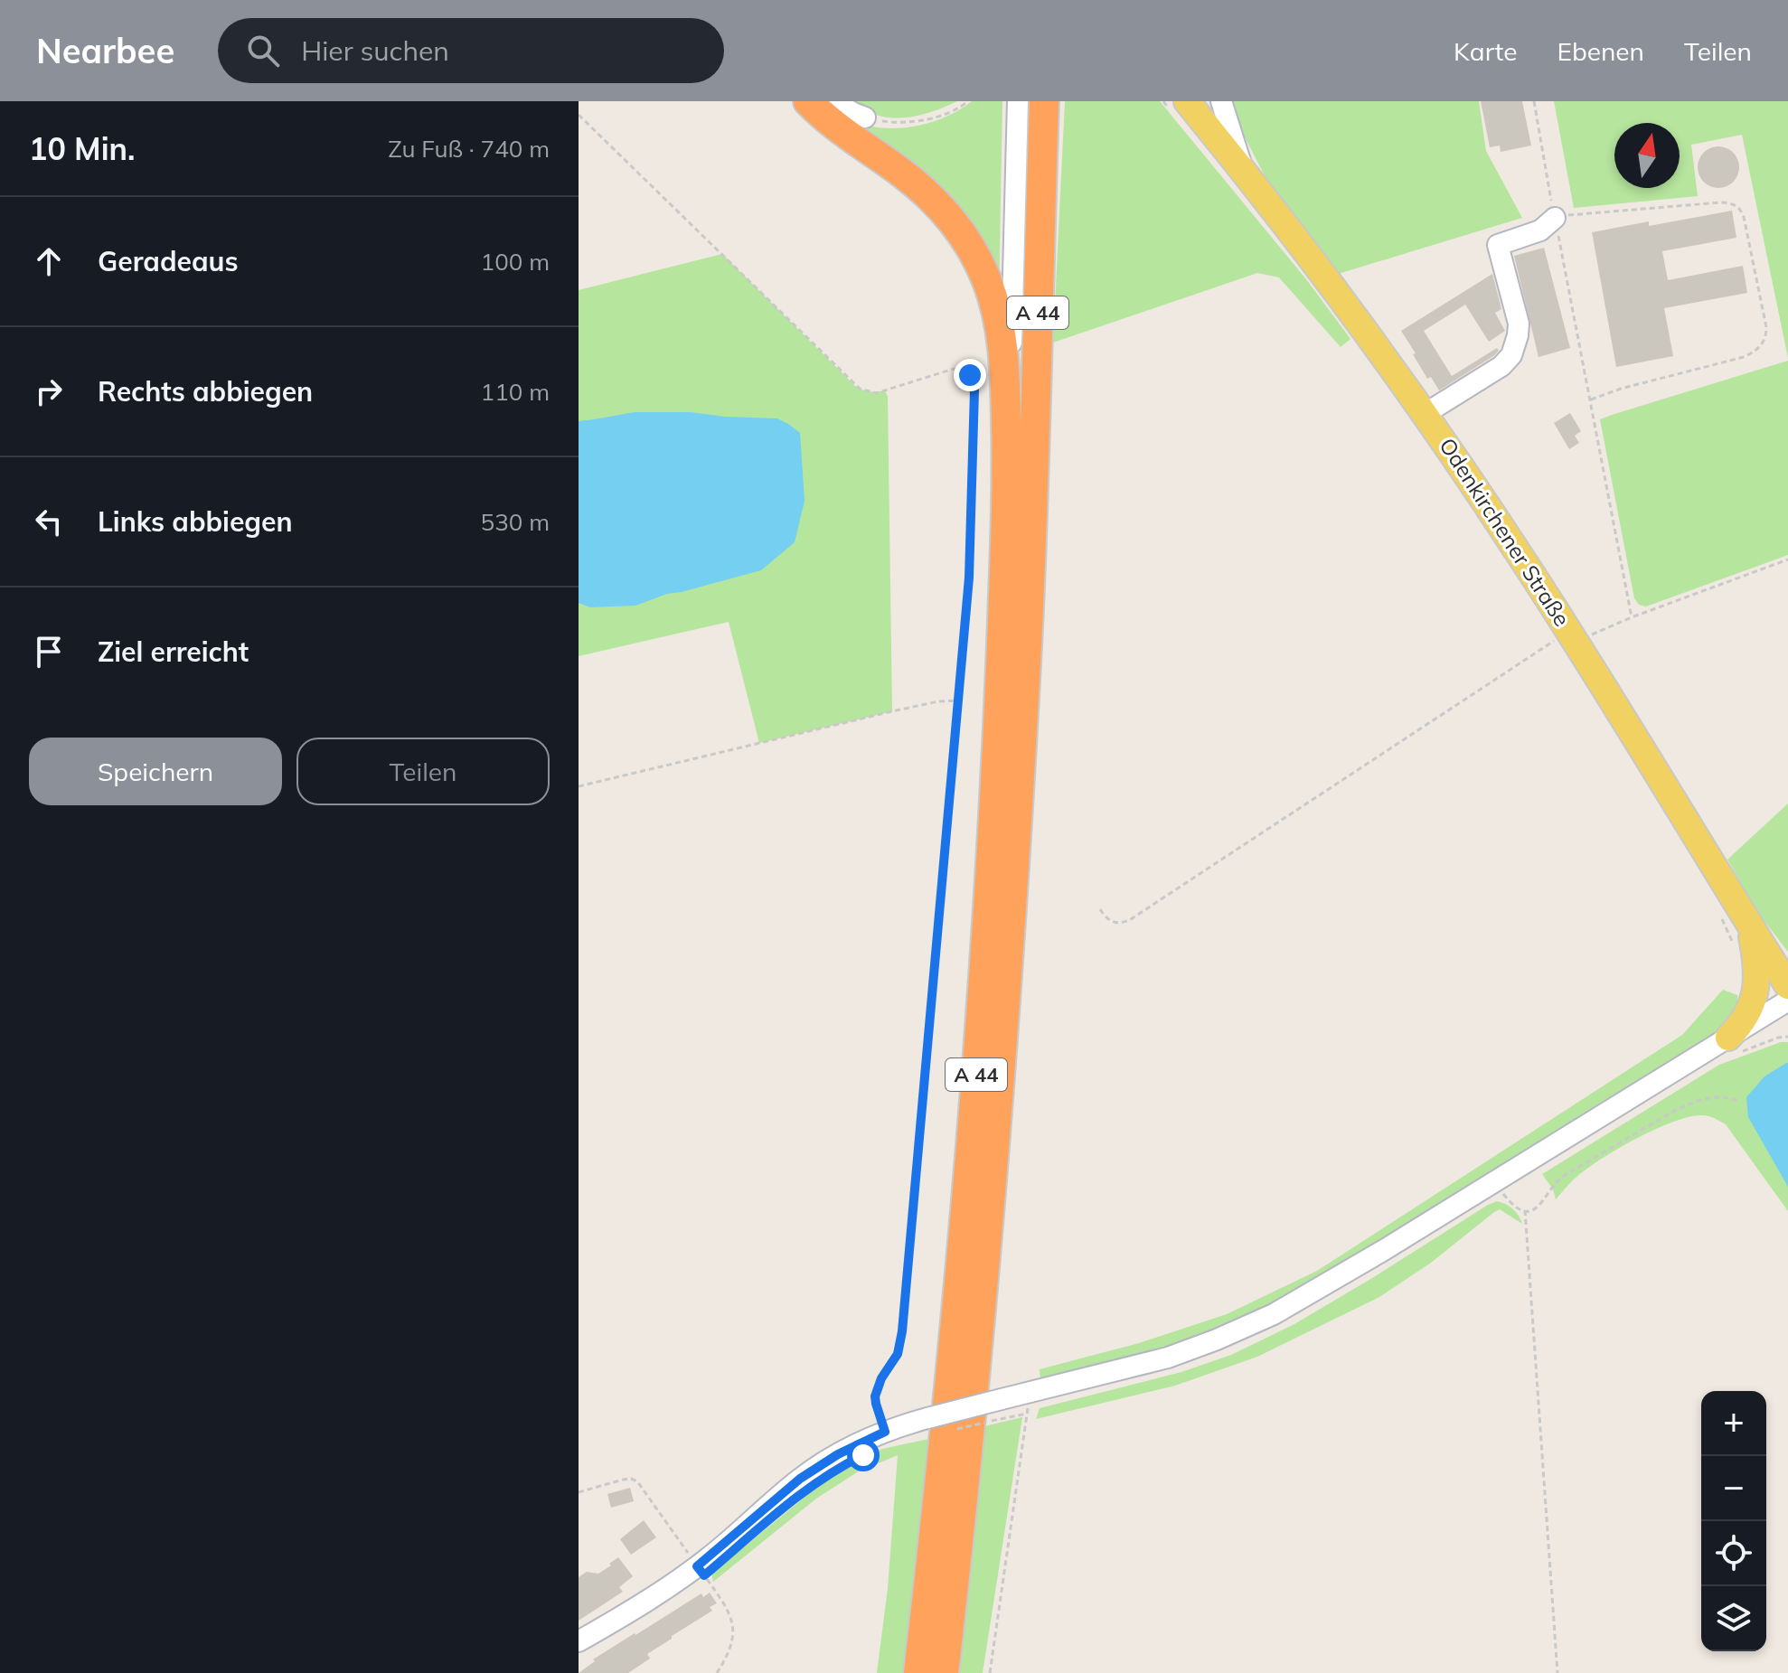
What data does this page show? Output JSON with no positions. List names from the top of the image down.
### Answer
{
  "streets": {
    "highway": ["A 44"],
    "main road": ["Odenkirchener Straße"]
  },
  "north": "top",
  "page": {
    "header": "Nearbee",
    "search": "Hier suchen",
    "nav": ["Karte", "Ebenen", "Teilen"],
    "heading": ["10 Min.", "Zu Fuß · 740 m"],
    "list": [
      ["Geradeaus", "100 m"],
      ["Rechts abbiegen", "110 m"],
      ["Links abbiegen", "530 m"],
      "Ziel erreicht"
    ],
    "buttons": ["Speichern", "Teilen"],
    "map_buttons": ["+", "−"]
  }
}
